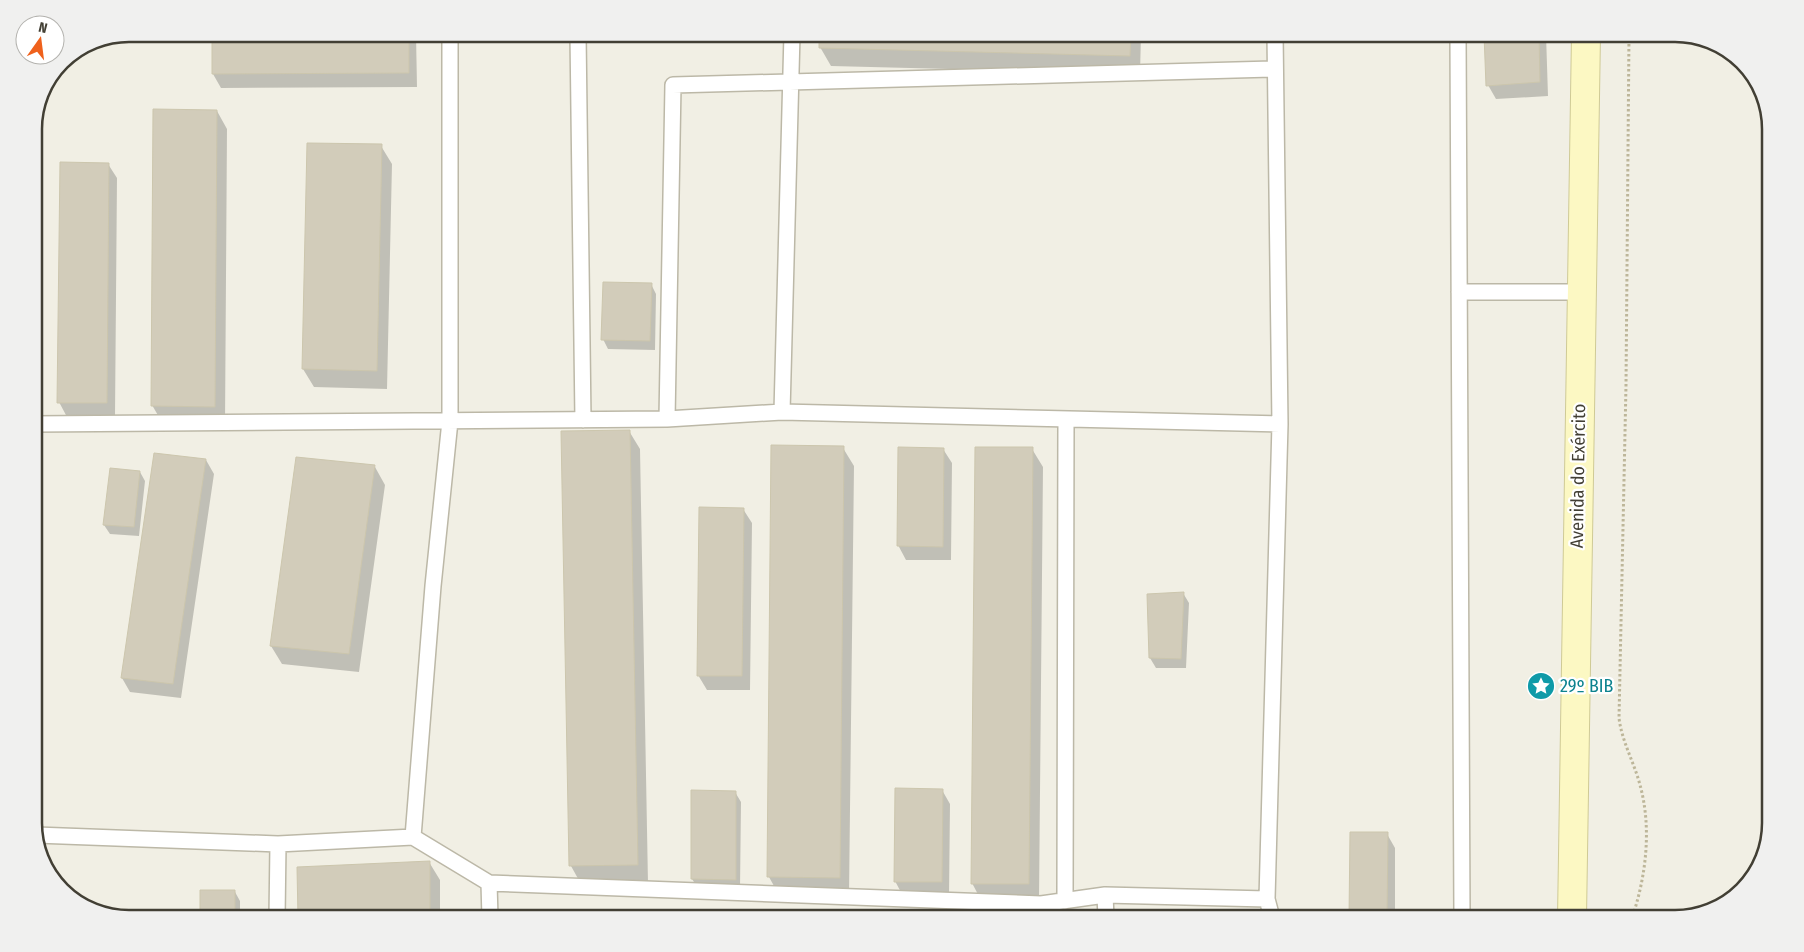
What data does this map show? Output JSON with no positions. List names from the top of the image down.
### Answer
{
  "streets": {
    "street": ["Avenida do Exército"]
  },
  "places": {
    "place": ["29º BIB"]
  },
  "north": "top"
}
